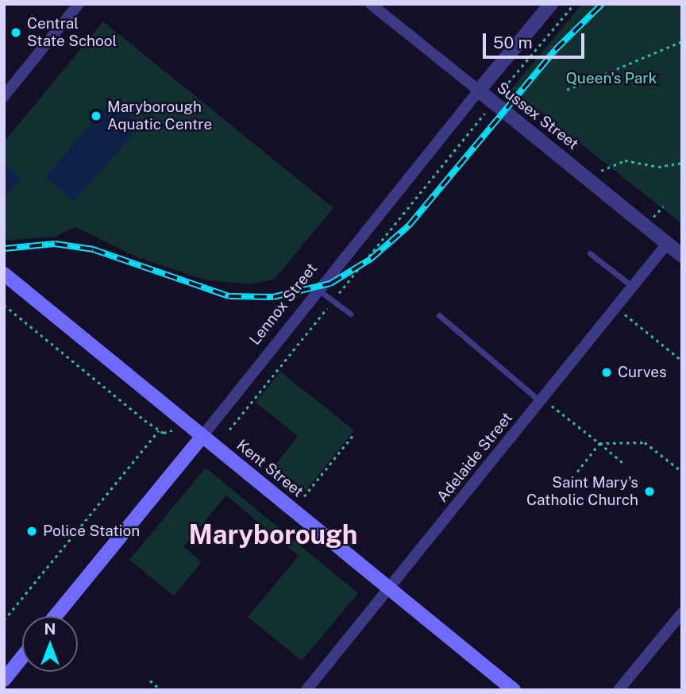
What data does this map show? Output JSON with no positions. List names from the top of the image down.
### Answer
{
  "streets": {
    "main road": ["Lennox Street", "Kent Street"],
    "street": ["Sussex Street", "Adelaide Street"]
  },
  "crossings": [
    ["Sussex Street", "Lennox Street"],
    ["Sussex Street", "Adelaide Street"],
    ["Lennox Street", "Kent Street"],
    ["Adelaide Street", "Kent Street"]
  ],
  "districts": ["Maryborough"],
  "parks": ["Queen's Park"],
  "places": [
    "Central State School",
    "Maryborough Aquatic Centre",
    "Curves",
    "Saint Mary's Catholic Church",
    "Police Station"
  ],
  "scale_bar": "50 m",
  "north": "top"
}
